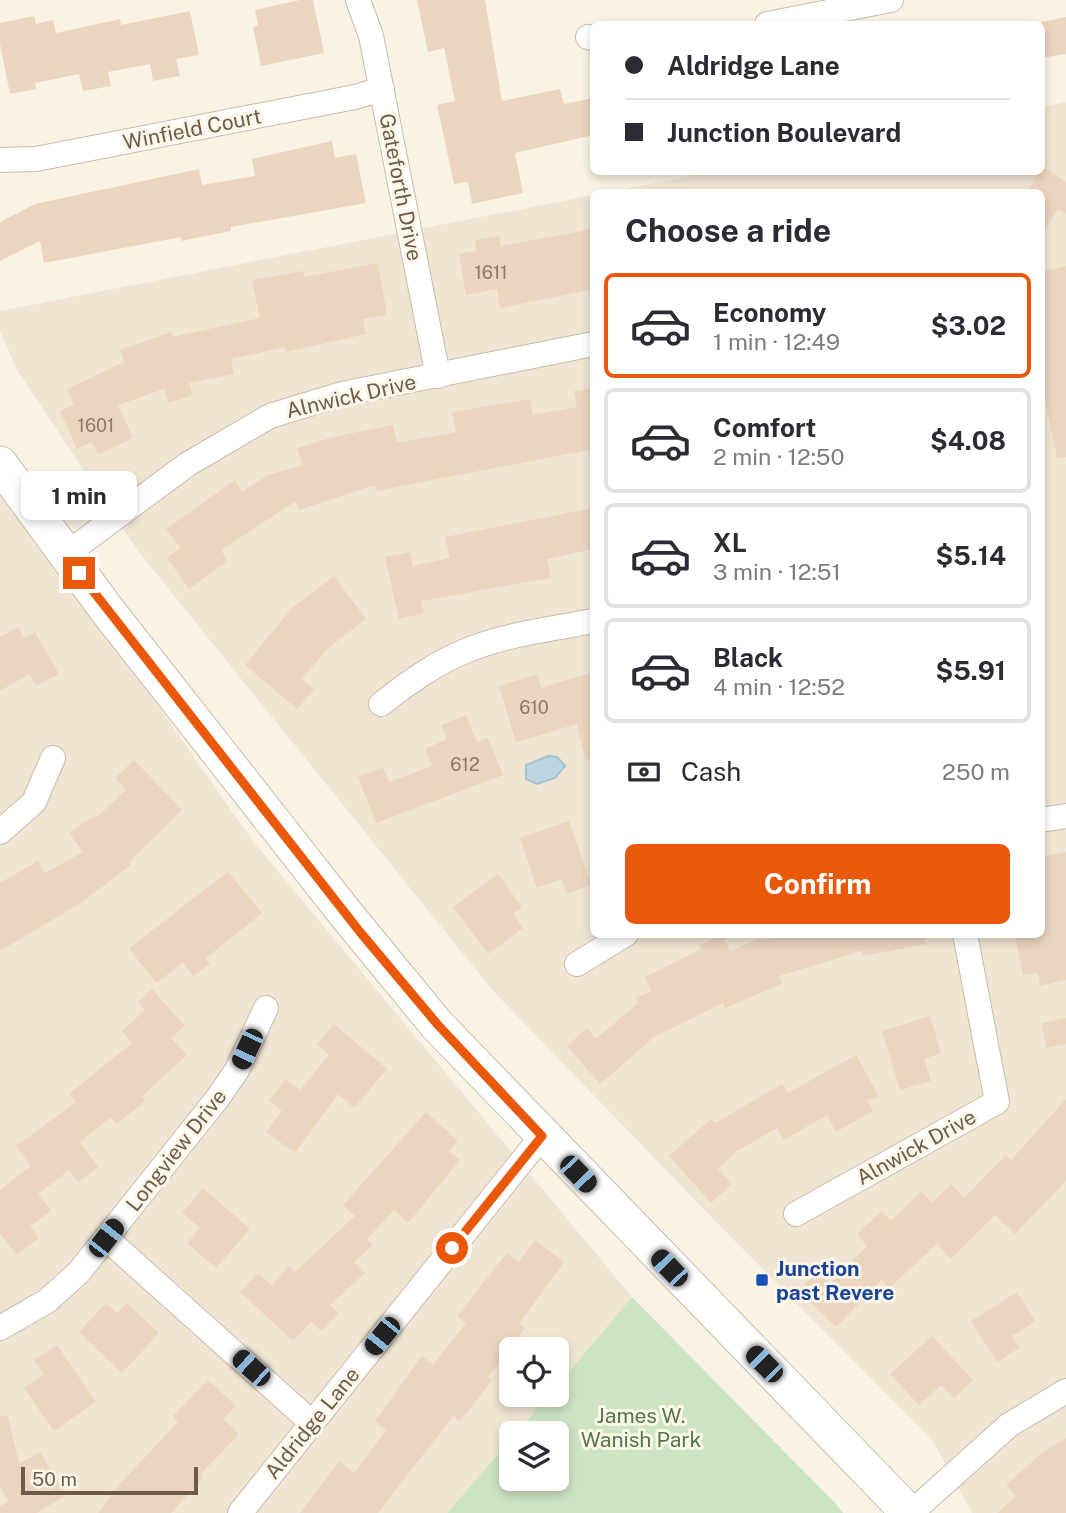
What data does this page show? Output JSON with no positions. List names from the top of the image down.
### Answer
{
  "streets": {
    "street": [
      "Winfield Court",
      "Gateforth Drive",
      "Alnwick Drive",
      "Longview Drive",
      "Aldridge Lane"
    ]
  },
  "crossings": [
    ["Winfield Court", "Gateforth Drive"],
    ["Gateforth Drive", "Alnwick Drive"]
  ],
  "parks": ["James W. Wanish Park"],
  "places": {
    "transit": ["Junction past Revere"]
  },
  "house_numbers": [
    "1611",
    "1601",
    "610",
    "612"
  ],
  "scale_bar": "50 m",
  "page": {
    "banner": ["Aldridge Lane", "Junction Boulevard"],
    "heading": "Choose a ride",
    "list": [
      {
        "name": "Economy",
        "note": "1 min · 12:49",
        "value": "$3.02"
      },
      {
        "name": "Comfort",
        "note": "2 min · 12:50",
        "value": "$4.08"
      },
      {
        "name": "XL",
        "note": "3 min · 12:51",
        "value": "$5.14"
      },
      {
        "name": "Black",
        "note": "4 min · 12:52",
        "value": "$5.91"
      }
    ],
    "bubble": "1 min",
    "pay": ["Cash", "250 m"],
    "buttons": "Confirm",
    "scale": "50 m"
  }
}
